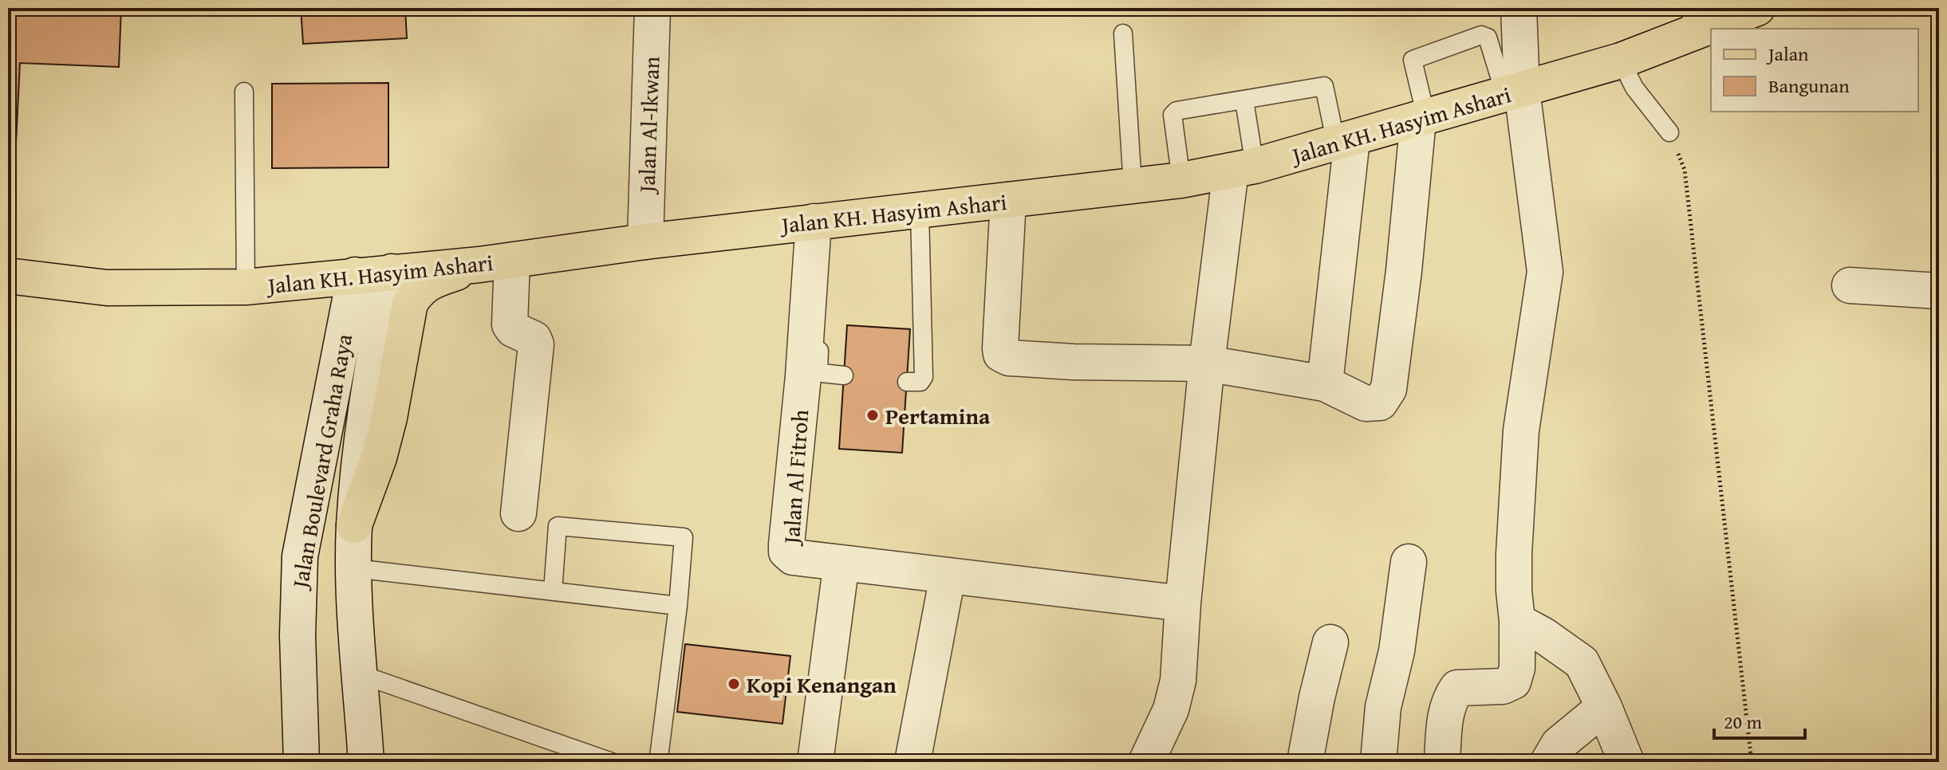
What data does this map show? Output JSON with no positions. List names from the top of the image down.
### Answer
{
  "streets": {
    "main road": ["Jalan KH. Hasyim Ashari"],
    "street": ["Jalan Al-Ikwan", "Jalan Boulevard Graha Raya", "Jalan Al Fitroh"]
  },
  "crossings": [
    ["Jalan Al-Ikwan", "Jalan KH. Hasyim Ashari"],
    ["Jalan KH. Hasyim Ashari", "Jalan Boulevard Graha Raya"],
    ["Jalan KH. Hasyim Ashari", "Jalan Al Fitroh"]
  ],
  "places": ["Pertamina", "Kopi Kenangan"],
  "legend": ["Jalan", "Bangunan"],
  "scale_bar": "20 m"
}
